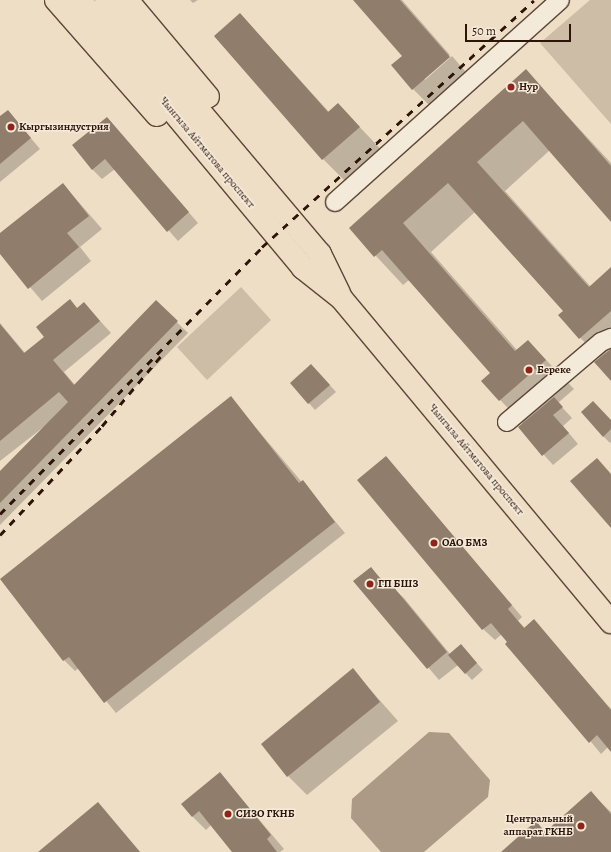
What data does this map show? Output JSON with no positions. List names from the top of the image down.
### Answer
{
  "streets": {
    "main road": ["Чынгыза Айтматова проспект"]
  },
  "places": [
    "Нур",
    "Кыргызиндустрия",
    "Береке",
    "ОАО БМЗ",
    "ГП БШЗ",
    "СИЗО ГКНБ",
    "Центральный аппарат ГКНБ"
  ],
  "scale_bar": "50 m"
}
